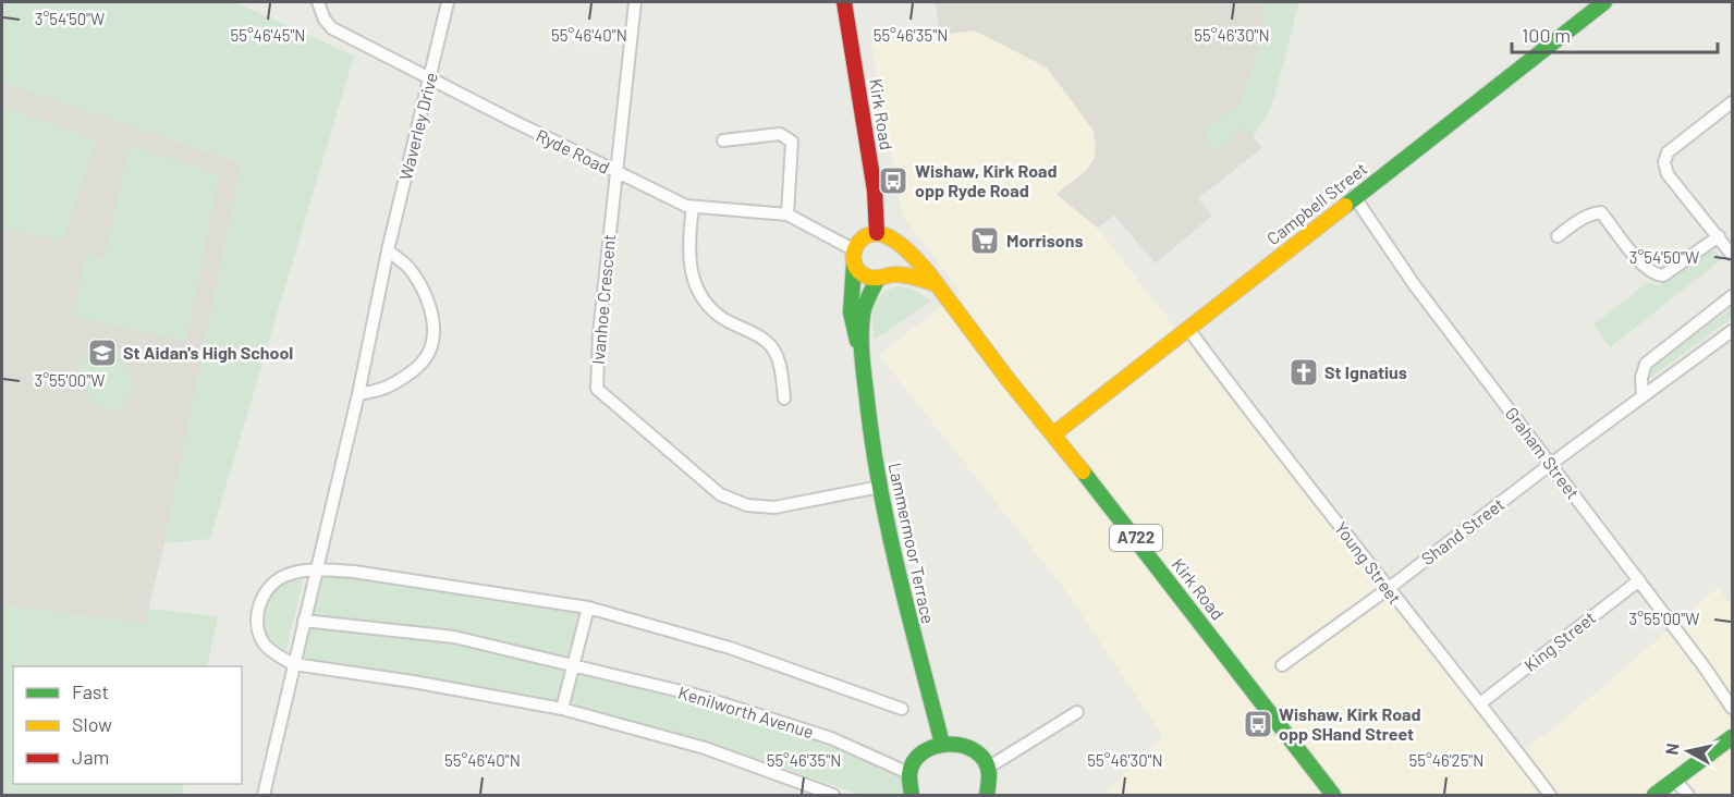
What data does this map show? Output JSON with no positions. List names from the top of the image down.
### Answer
{
  "streets": {
    "main road": [
      "Kirk Road",
      "Campbell Street",
      "A722",
      "Lammermoor Terrace"
    ],
    "street": [
      "Waverley Drive",
      "Ryde Road",
      "Ivanhoe Crescent",
      "Graham Street",
      "Shand Street",
      "Young Street",
      "King Street",
      "Kenilworth Avenue"
    ]
  },
  "crossings": [
    ["Kirk Road", "Ryde Road"],
    ["Kirk Road", "Campbell Street"],
    ["Kirk Road", "Lammermoor Terrace"],
    ["Waverley Drive", "Ryde Road"],
    ["Waverley Drive", "Kenilworth Avenue"],
    ["Ryde Road", "Ivanhoe Crescent"],
    ["Ryde Road", "Lammermoor Terrace"],
    ["Campbell Street", "Graham Street"],
    ["Campbell Street", "Young Street"],
    ["Ivanhoe Crescent", "Lammermoor Terrace"],
    ["Graham Street", "Shand Street"],
    ["Graham Street", "King Street"],
    ["Shand Street", "Young Street"],
    ["Young Street", "King Street"]
  ],
  "places": {
    "bus stop": ["Wishaw, Kirk Road opp Ryde Road", "Wishaw, Kirk Road opp SHand Street"],
    "supermarket": ["Morrisons"],
    "school or university": ["St Aidan's High School"],
    "church": ["St Ignatius"]
  },
  "legend": ["Fast", "Slow", "Jam"],
  "scale_bar": "100 m",
  "north": "left",
  "coordinates": [
    "3°54'50\"W",
    "55°46'45\"N",
    "55°46'40\"N",
    "55°46'35\"N",
    "55°46'30\"N",
    "3°55'00\"W",
    "55°46'25\"N"
  ]
}
